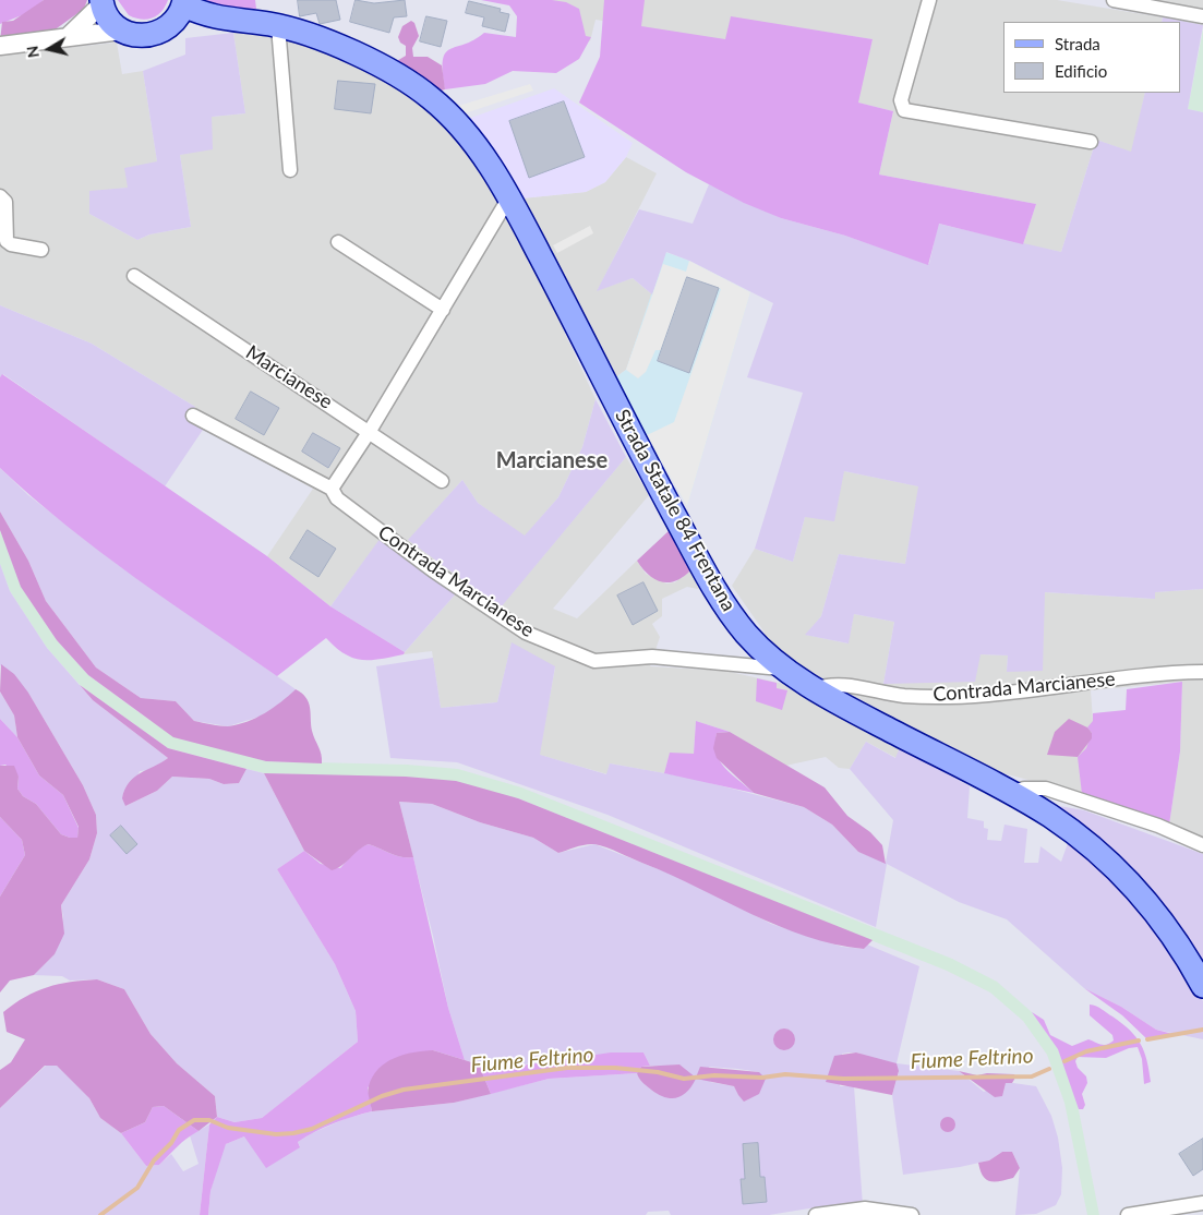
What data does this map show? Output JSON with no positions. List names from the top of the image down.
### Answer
{
  "streets": {
    "main road": ["Strada Statale 84 Frentana"],
    "street": ["Marcianese", "Contrada Marcianese"]
  },
  "crossings": [
    ["Strada Statale 84 Frentana", "Contrada Marcianese"]
  ],
  "districts": ["Marcianese"],
  "water": ["Fiume Feltrino"],
  "legend": ["Strada", "Edificio"],
  "north": "left"
}
